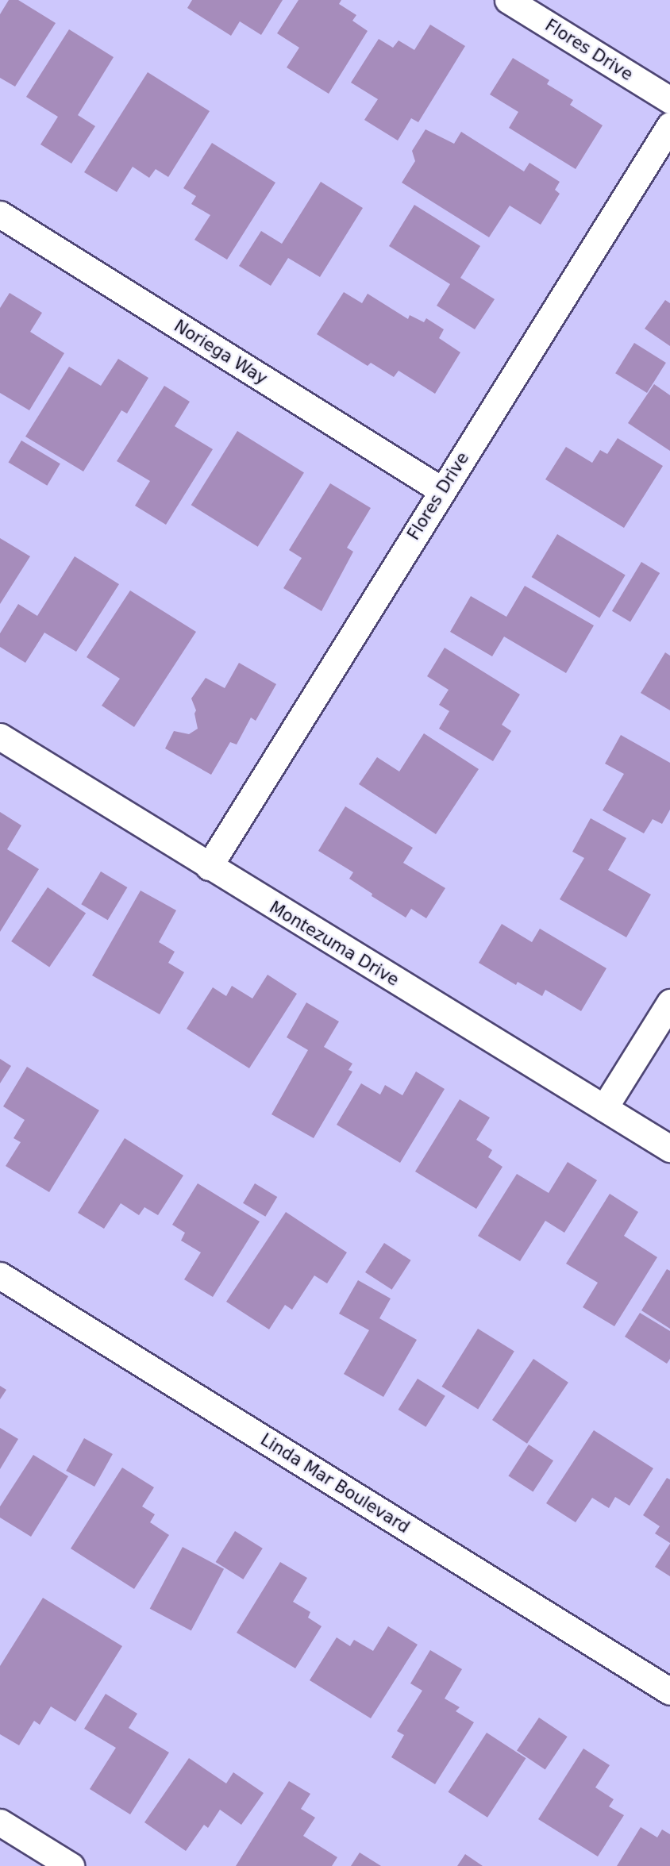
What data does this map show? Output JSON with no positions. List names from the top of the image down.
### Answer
{
  "streets": {
    "street": [
      "Flores Drive",
      "Noriega Way",
      "Montezuma Drive",
      "Linda Mar Boulevard"
    ]
  },
  "crossings": [
    ["Flores Drive", "Noriega Way"],
    ["Flores Drive", "Montezuma Drive"]
  ]
}
